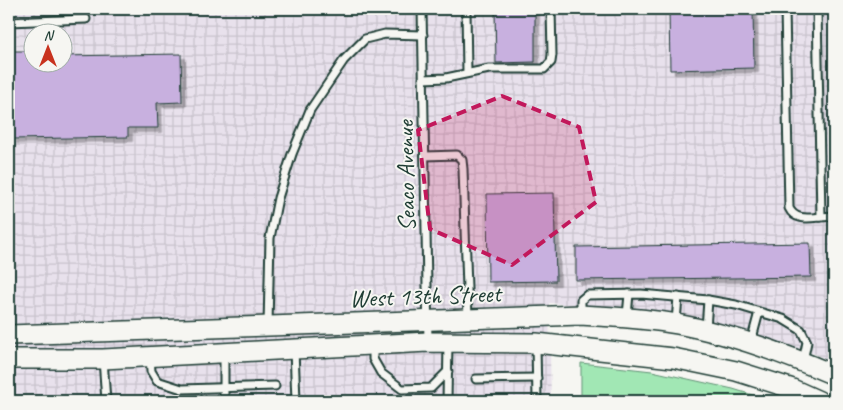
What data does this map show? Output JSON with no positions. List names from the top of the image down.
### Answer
{
  "streets": {
    "main road": ["West 13th Street"],
    "lane": ["Seaco Avenue"]
  },
  "crossings": [
    ["Seaco Avenue", "West 13th Street"]
  ],
  "north": "top"
}
